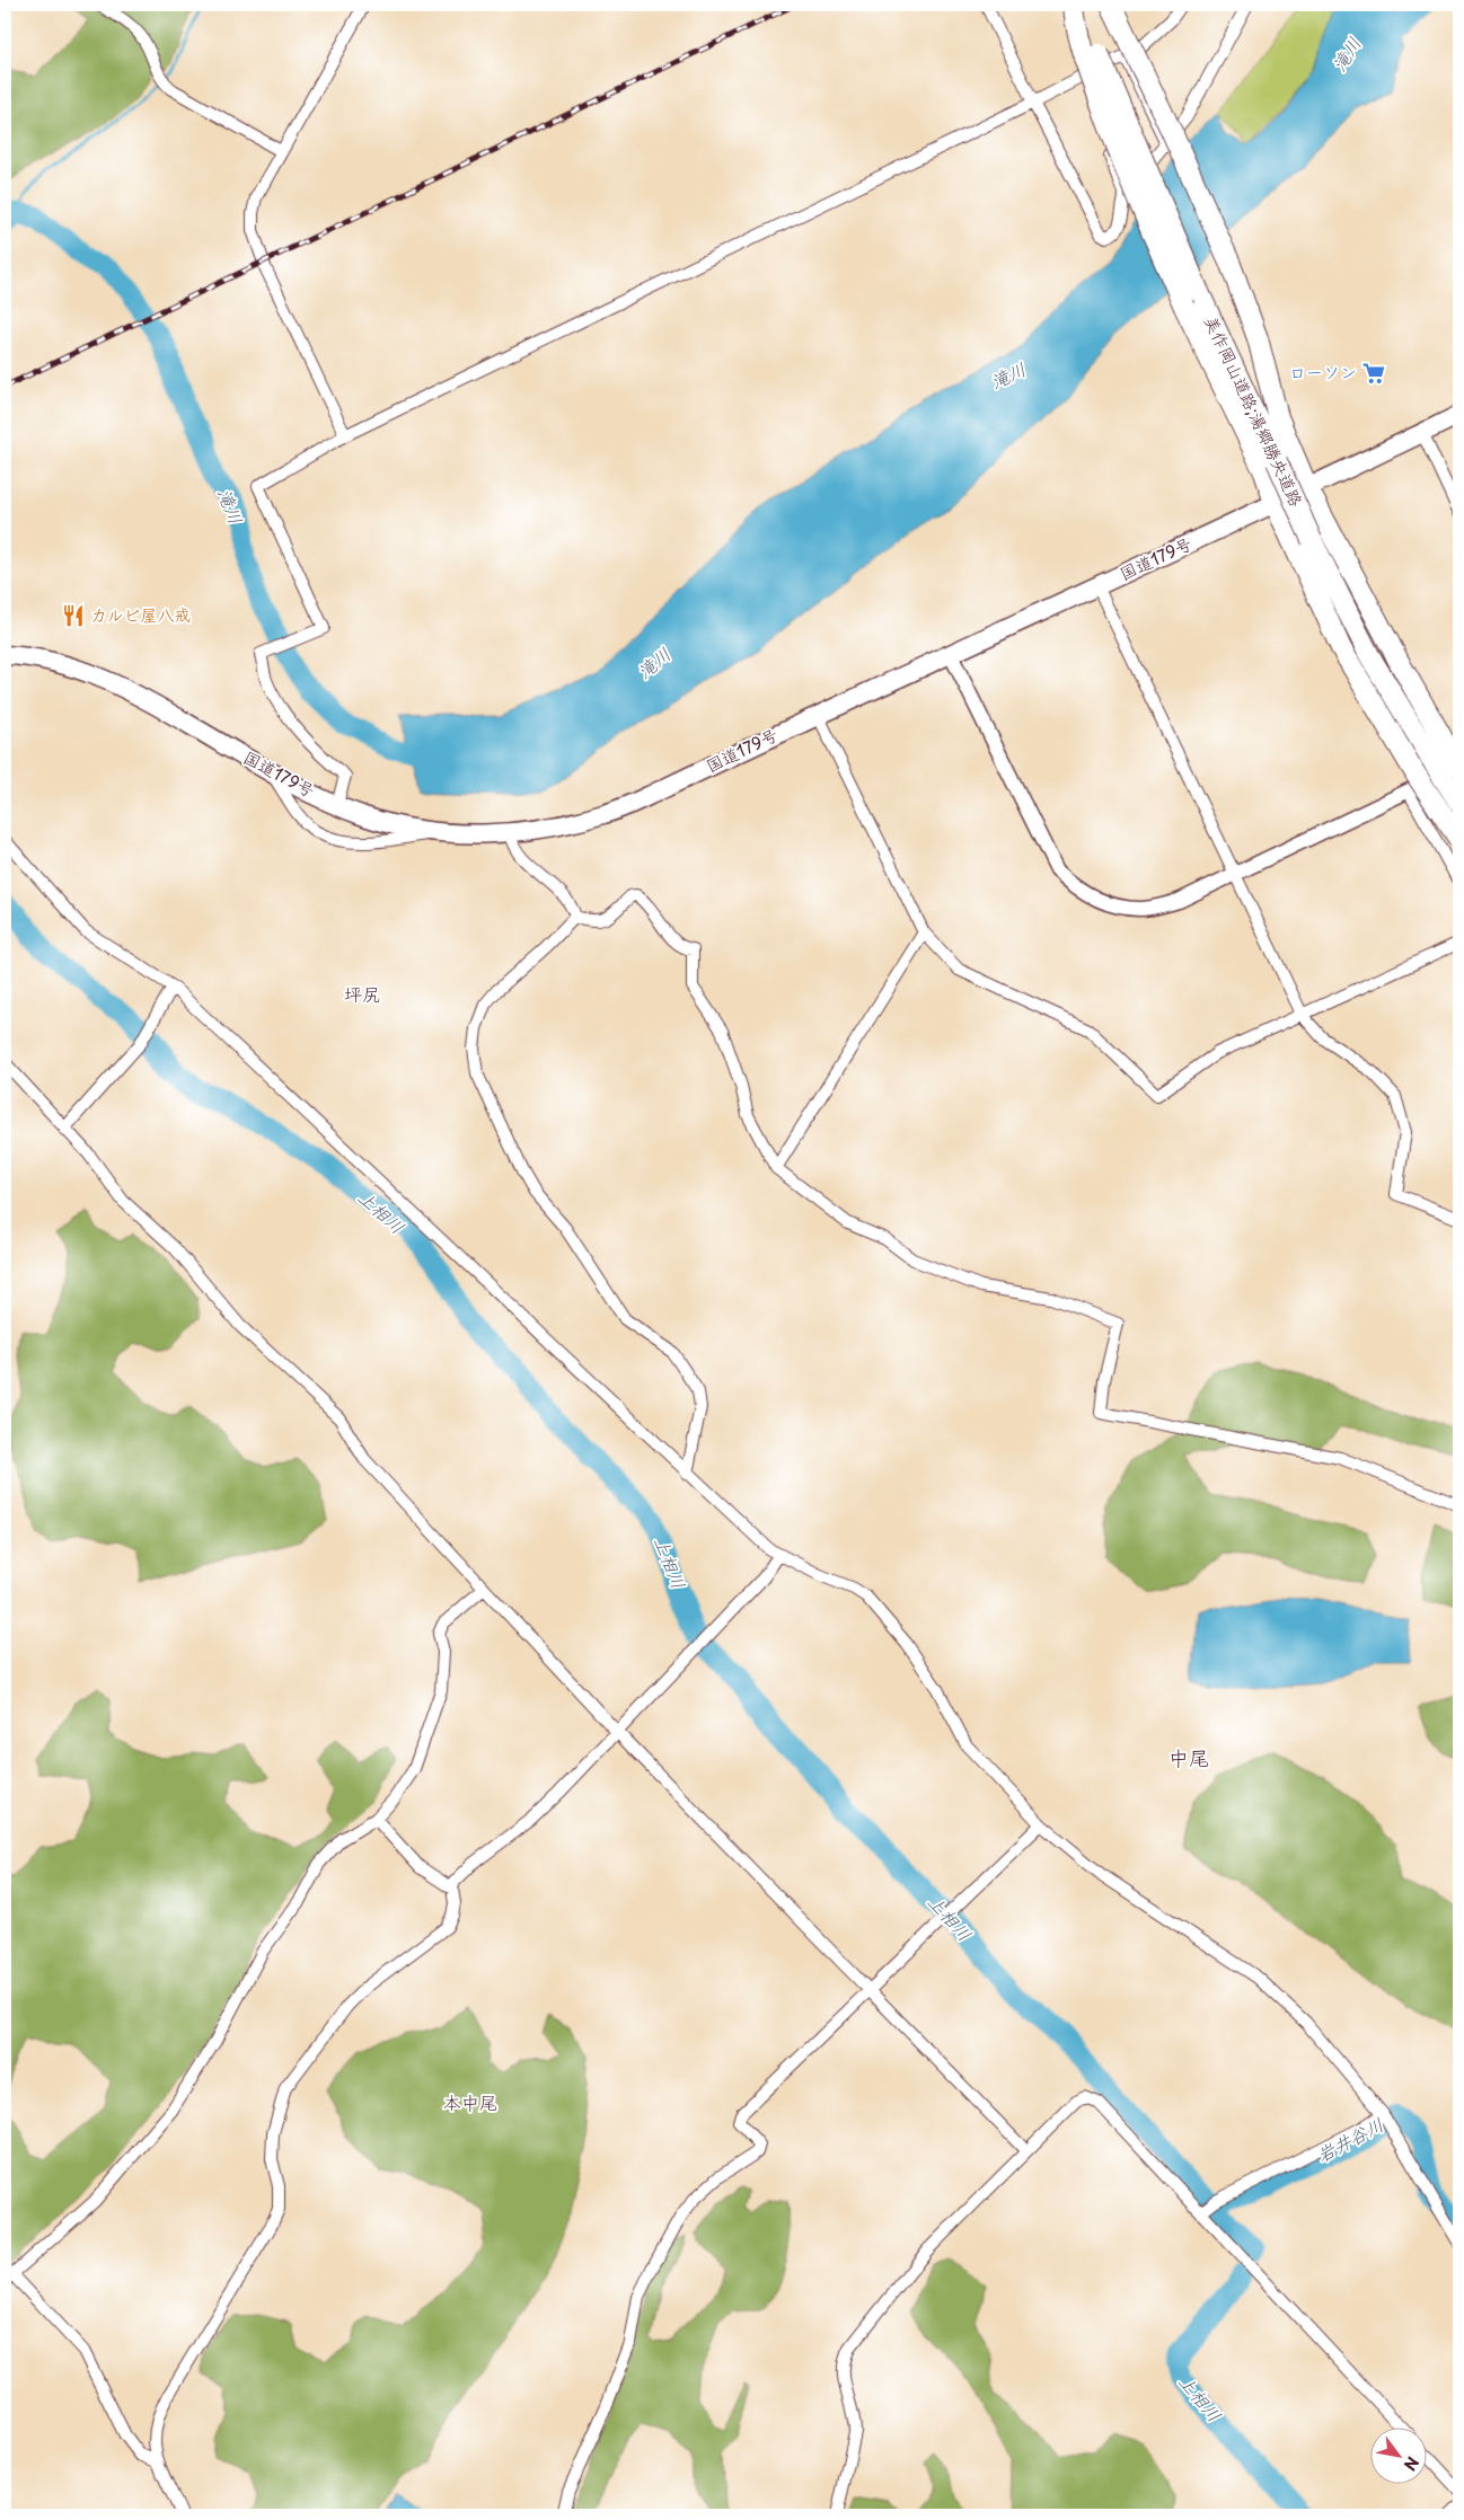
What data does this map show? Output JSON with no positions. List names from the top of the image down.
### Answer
{
  "streets": {
    "highway": ["美作岡山道路;湯郷勝央道路", "国道179号"]
  },
  "districts": ["坪尻", "中尾", "本中尾"],
  "water": ["滝川", "上相川", "岩井谷川"],
  "places": {
    "supermarket": ["ローソン"],
    "restaurant": ["カルビ屋八戒"]
  },
  "north": "bottom right"
}
